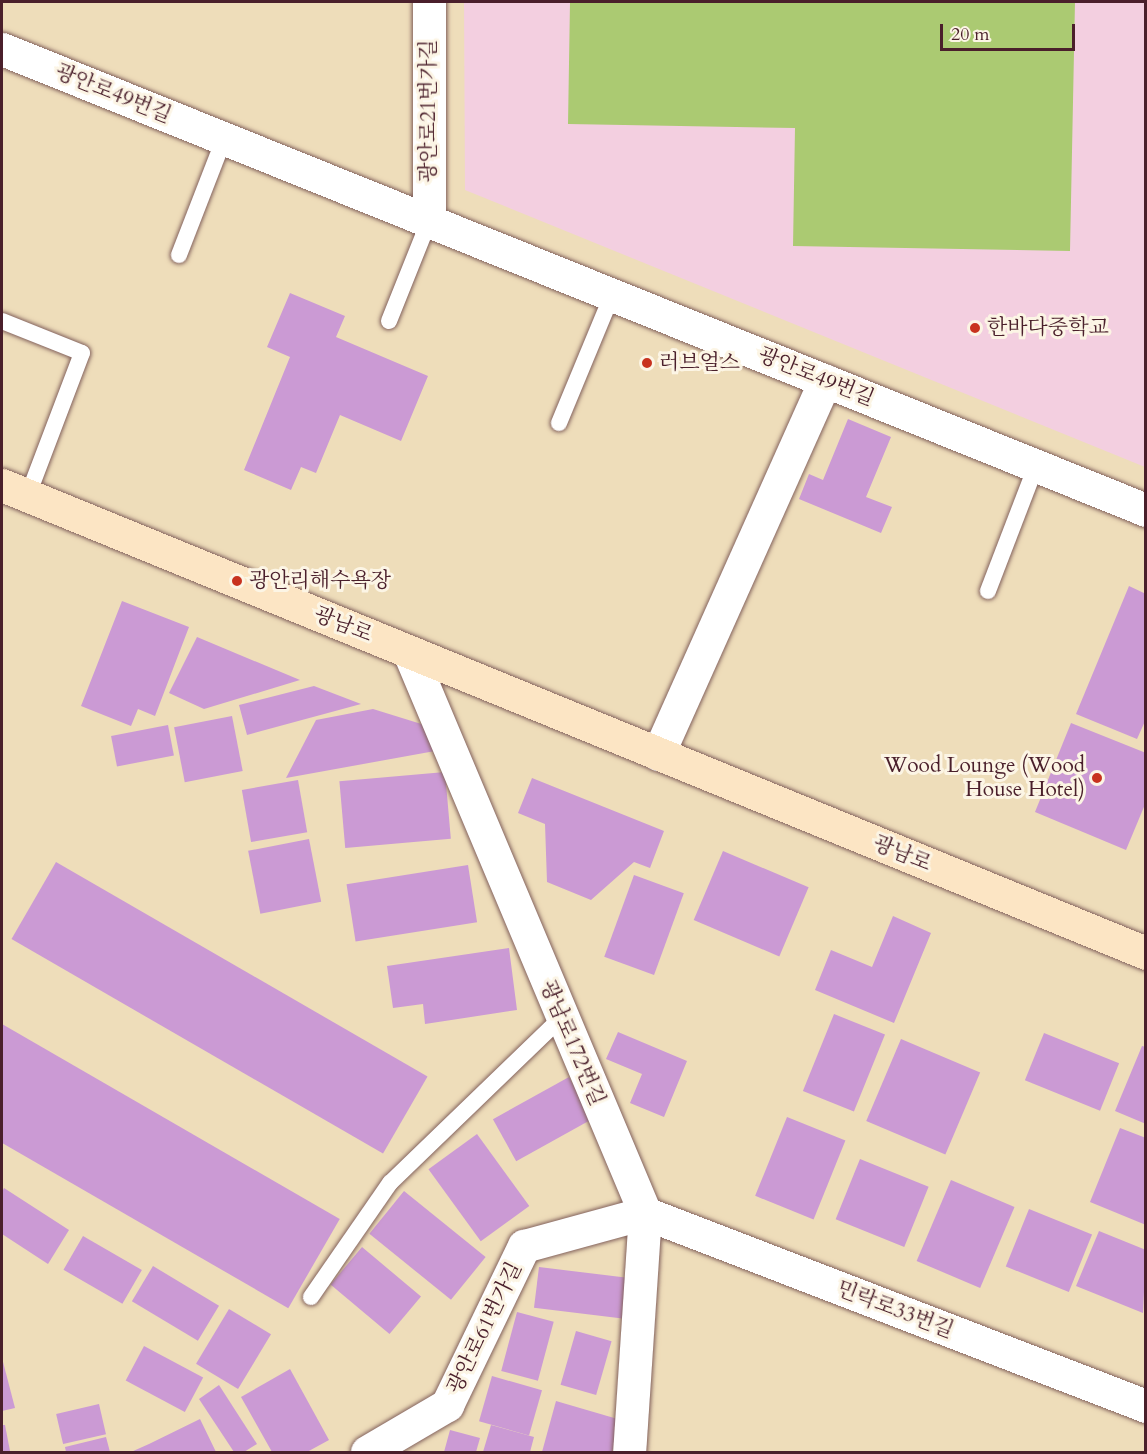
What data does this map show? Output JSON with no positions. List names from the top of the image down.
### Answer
{
  "streets": {
    "main road": ["광남로"],
    "street": [
      "광안로49번길",
      "광안로21번가길",
      "광남로172번길",
      "민락로33번길",
      "광안로61번가길"
    ]
  },
  "crossings": [
    ["광안로49번길", "광안로21번가길"],
    ["광남로", "광남로172번길"],
    ["광남로172번길", "민락로33번길"],
    ["광남로172번길", "광안로61번가길"],
    ["민락로33번길", "광안로61번가길"]
  ],
  "places": [
    "한바다중학교",
    "러브얼스",
    "광안리해수욕장",
    "Wood Lounge (Wood House Hotel)"
  ],
  "scale_bar": "20 m"
}
